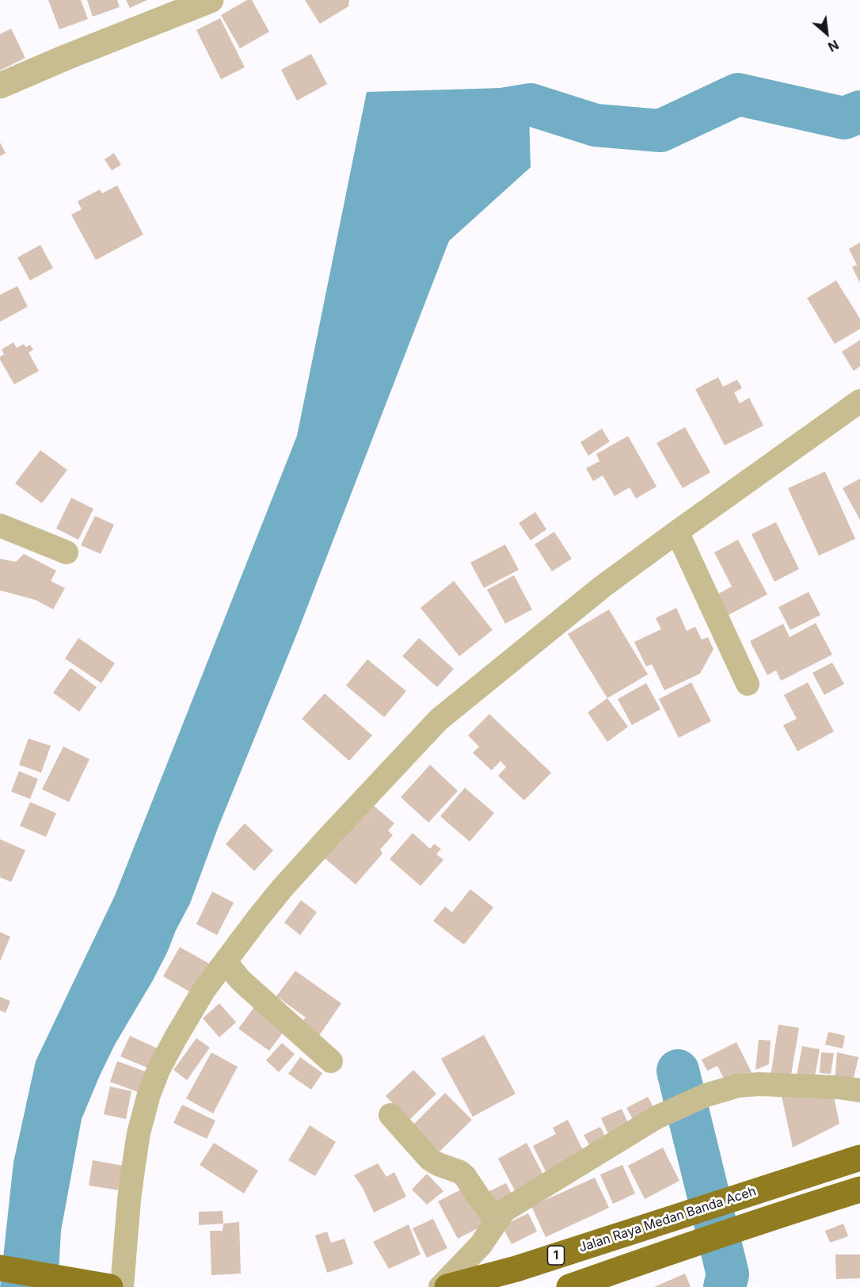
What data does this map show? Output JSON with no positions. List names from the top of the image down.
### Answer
{
  "streets": {
    "highway": ["Jalan Raya Medan Banda Aceh", "1"]
  },
  "north": "bottom right"
}
